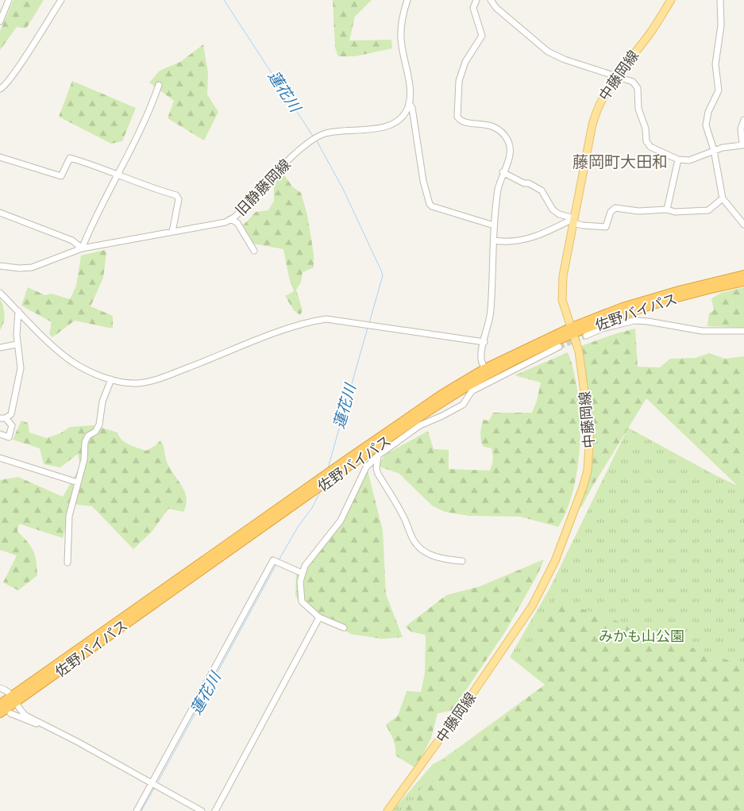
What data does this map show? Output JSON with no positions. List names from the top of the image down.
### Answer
{
  "streets": {
    "highway": ["佐野バイパス"],
    "main road": ["中藤岡線"],
    "street": ["旧静藤岡線"]
  },
  "crossings": [
    ["中藤岡線", "佐野バイパス"]
  ],
  "districts": ["藤岡町大田和"],
  "water": ["蓮花川"],
  "parks": ["みかも山公園"]
}
